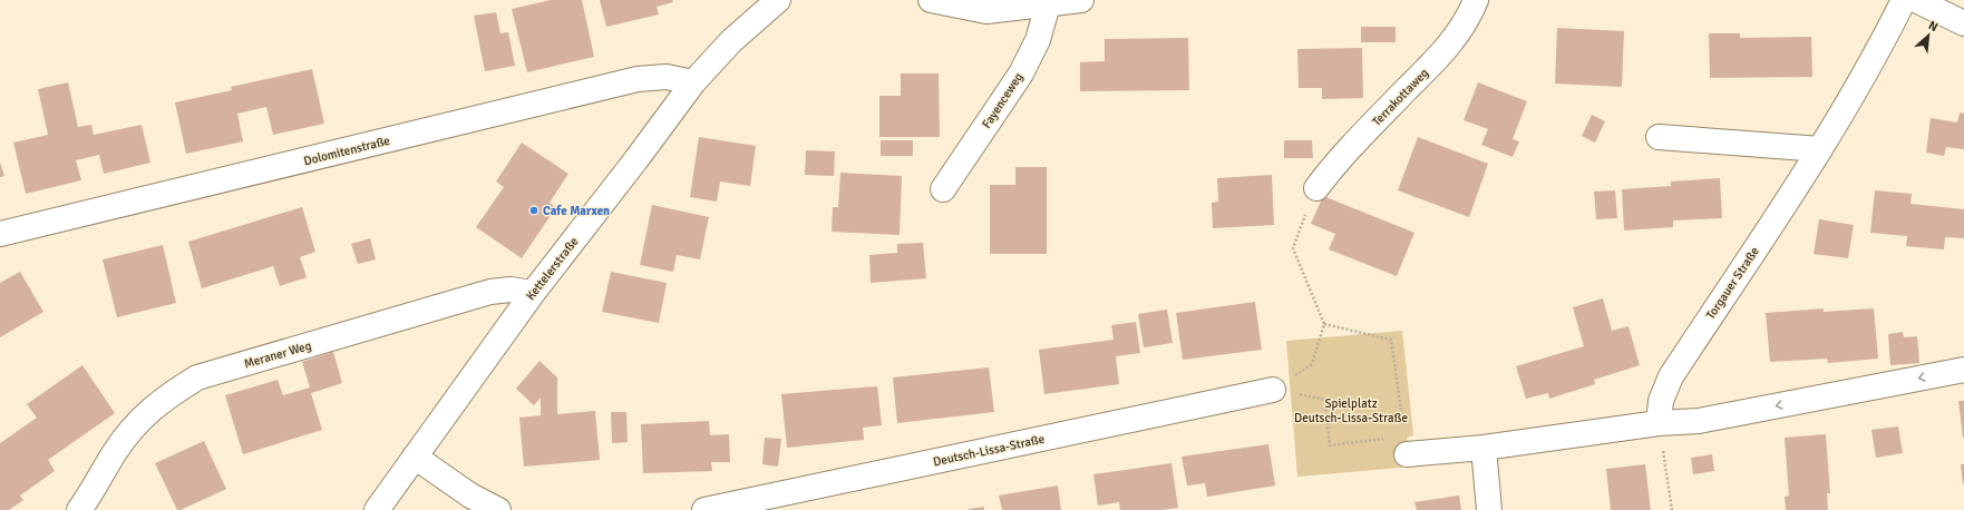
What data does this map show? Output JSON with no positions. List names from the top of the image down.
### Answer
{
  "streets": {
    "street": [
      "Terrakottaweg",
      "Fayenceweg",
      "Dolomitenstraße",
      "Kettelerstraße",
      "Torgauer Straße",
      "Meraner Weg",
      "Deutsch-Lissa-Straße"
    ]
  },
  "crossings": [
    ["Dolomitenstraße", "Kettelerstraße"],
    ["Kettelerstraße", "Meraner Weg"]
  ],
  "parks": ["Spielplatz Deutsch-Lissa-Straße"],
  "places": ["Cafe Marxen"],
  "north": "top right"
}
